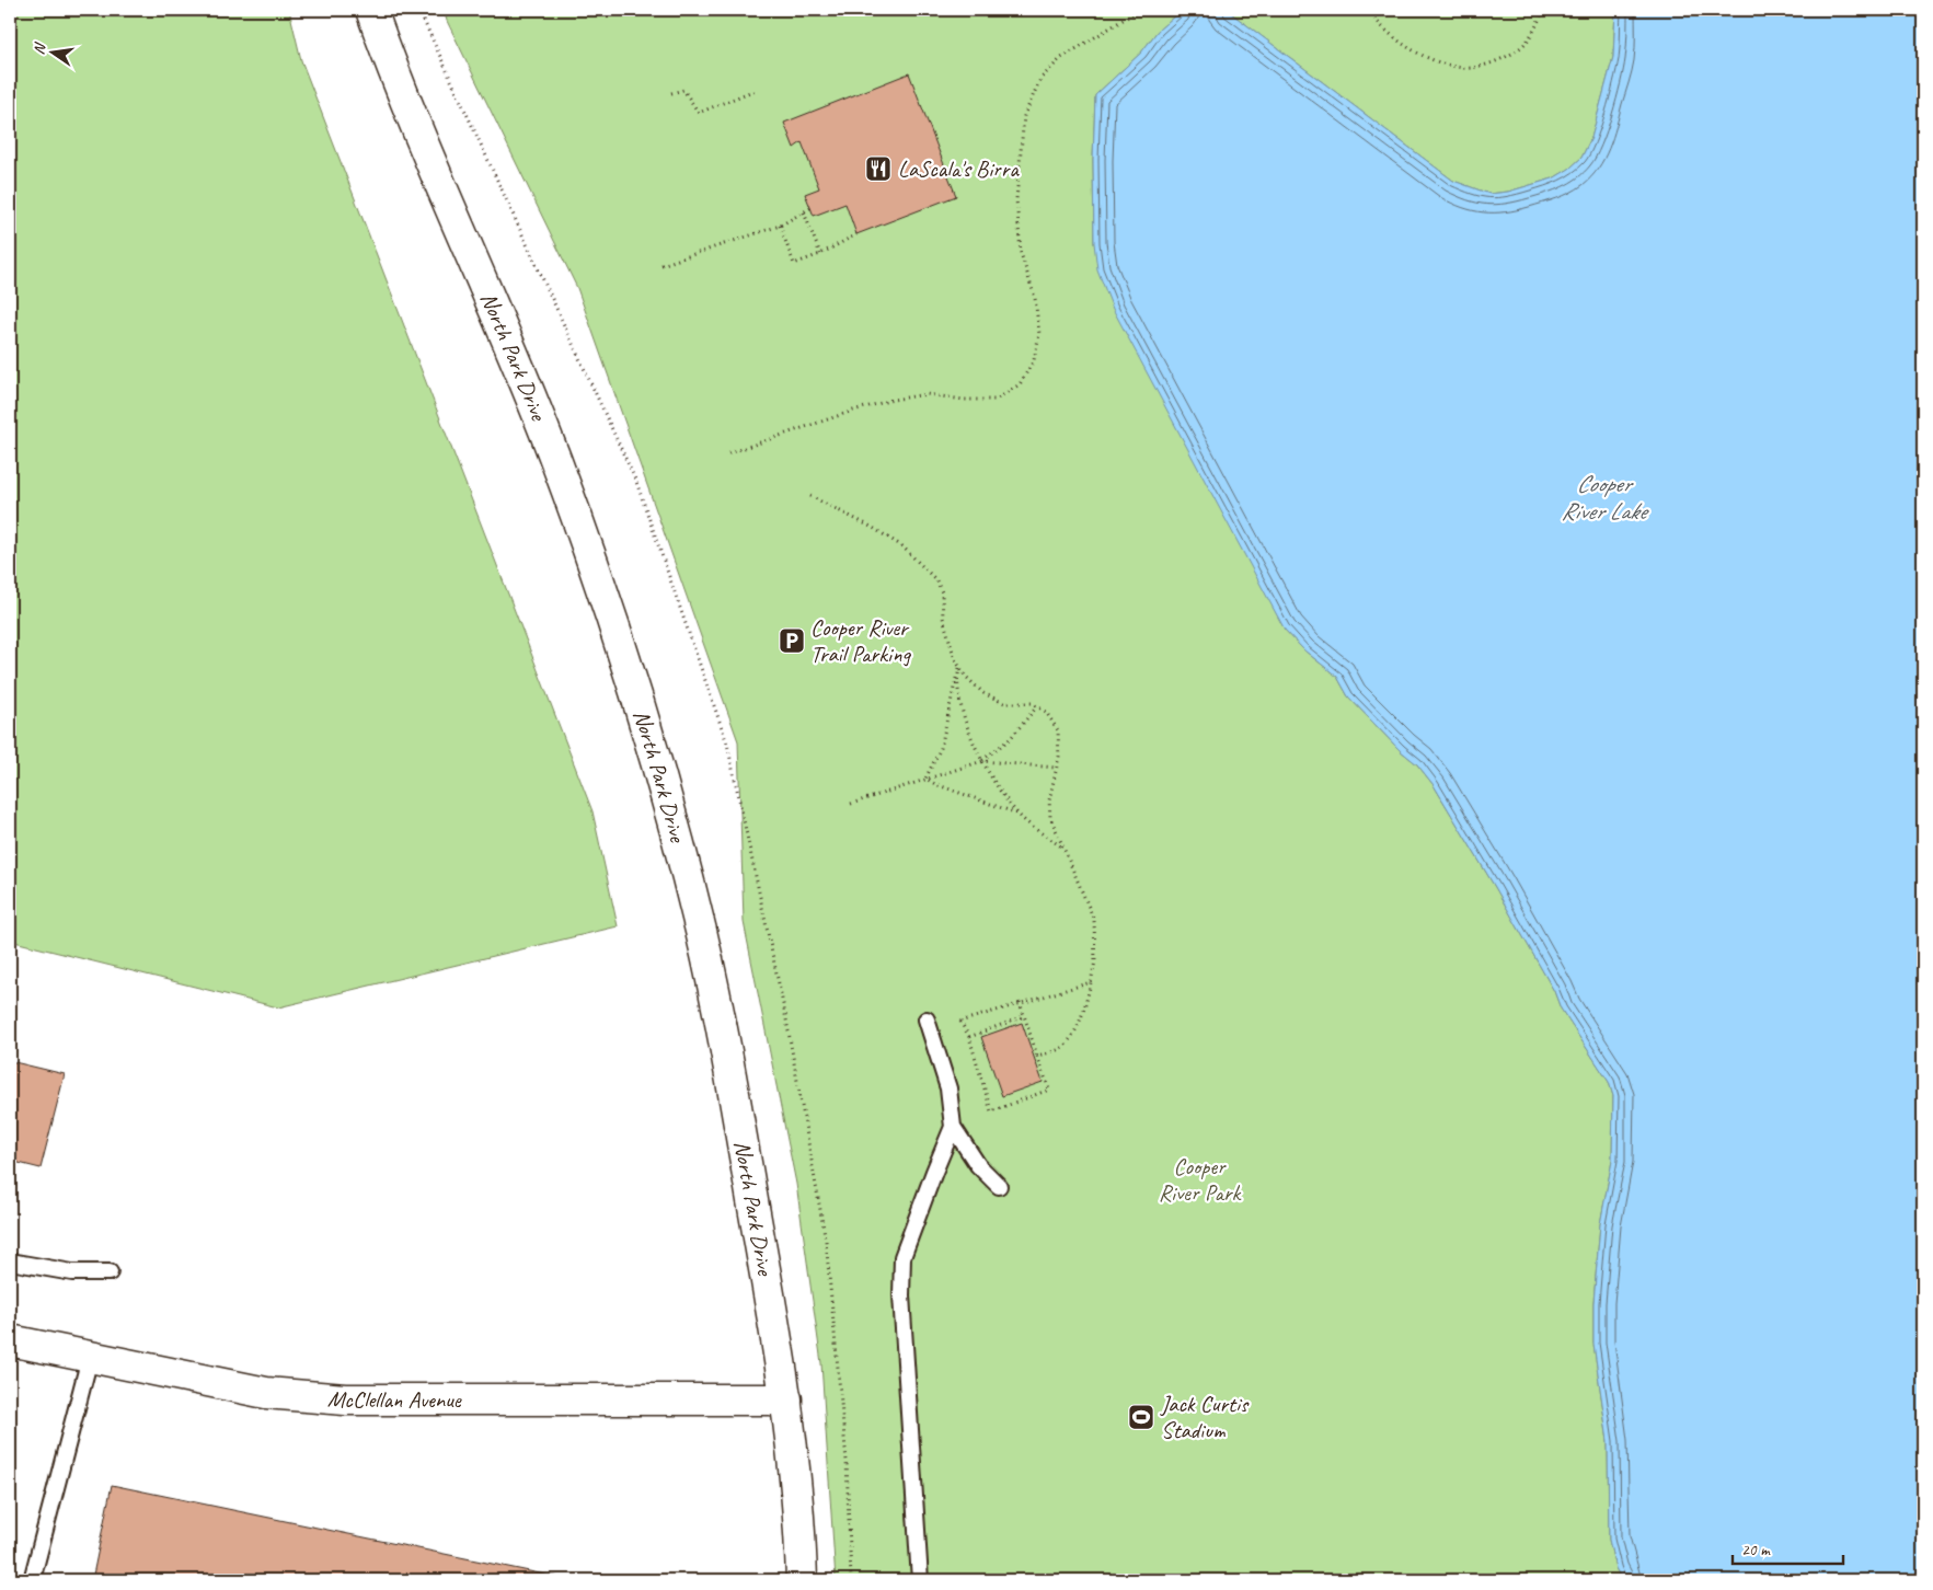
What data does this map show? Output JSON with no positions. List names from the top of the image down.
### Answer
{
  "streets": {
    "street": ["North Park Drive", "McClellan Avenue"]
  },
  "crossings": [
    ["North Park Drive", "McClellan Avenue"]
  ],
  "water": ["Cooper River Lake"],
  "parks": ["Cooper River Park"],
  "places": {
    "restaurant": ["LaScala's Birra"],
    "parking": ["Cooper River Trail Parking"],
    "sports": ["Jack Curtis Stadium"]
  },
  "scale_bar": "20 m",
  "north": "left"
}
